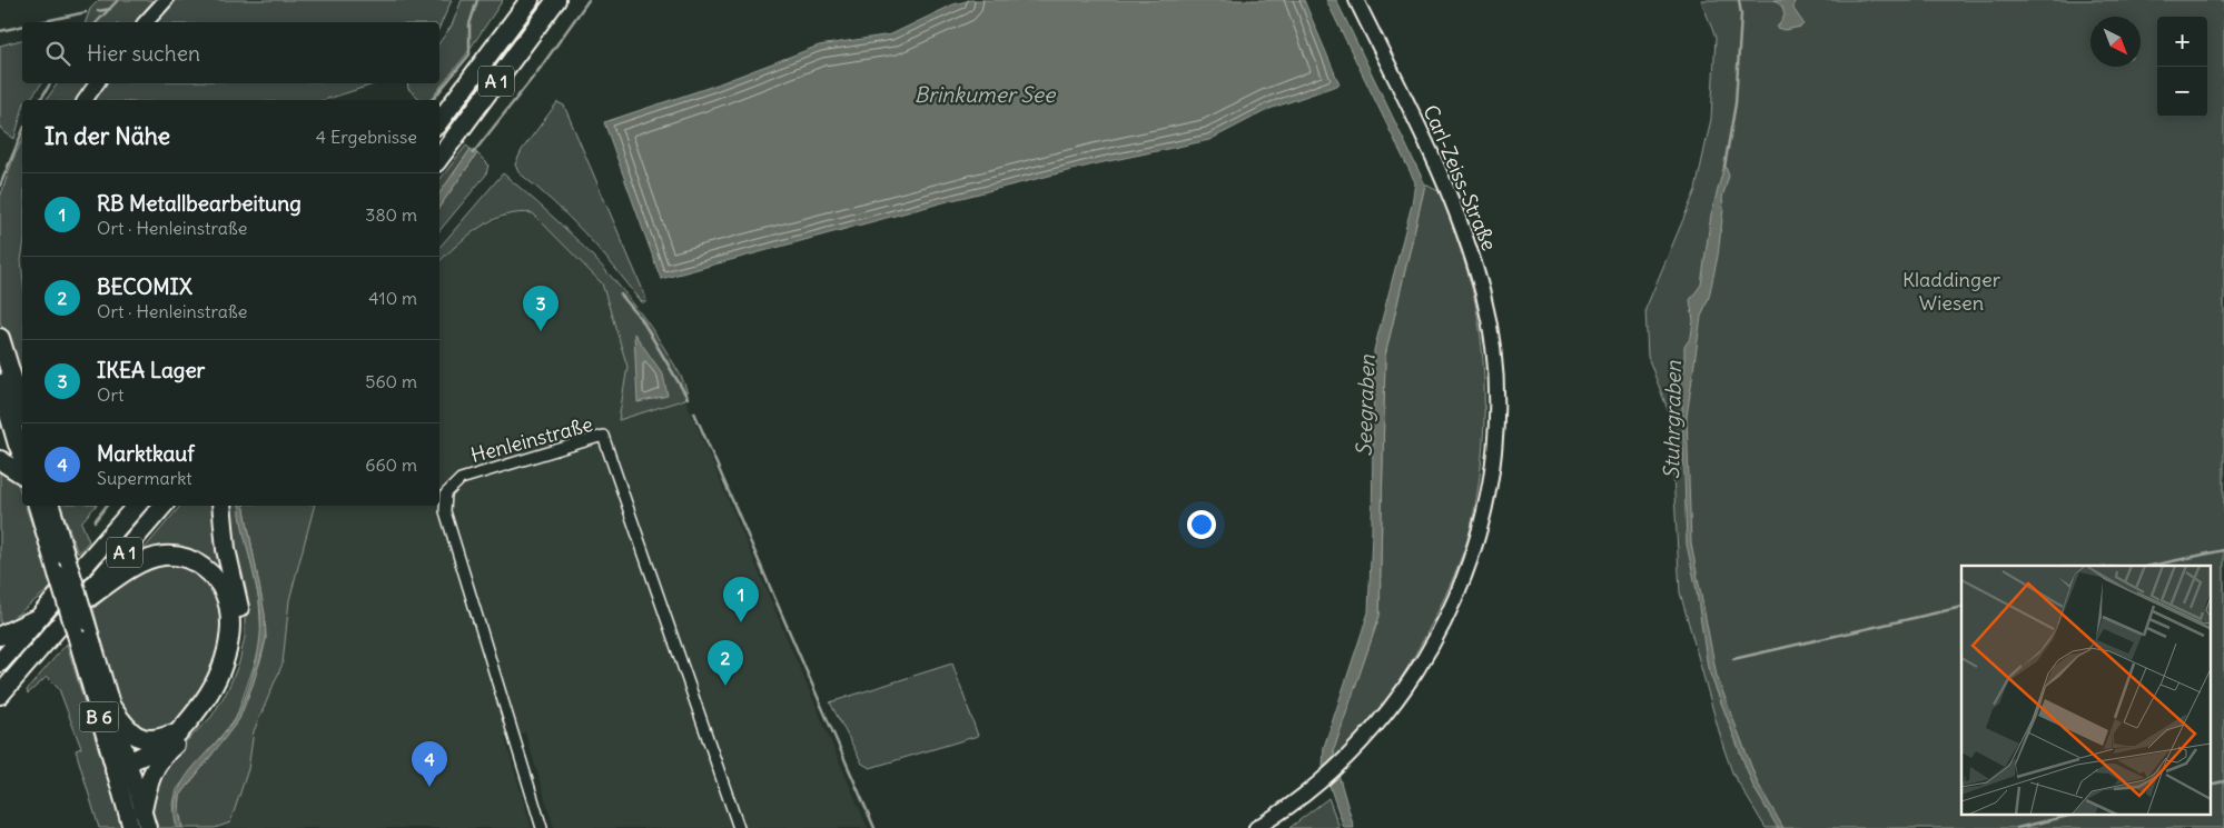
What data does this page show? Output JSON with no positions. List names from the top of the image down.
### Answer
{
  "streets": {
    "highway": ["A 1"],
    "main road": ["Carl-Zeiss-Straße", "B 6"],
    "street": ["Henleinstraße"]
  },
  "water": ["Brinkumer See", "Seegraben", "Stuhrgraben"],
  "parks": ["Kladdinger Wiesen"],
  "north": "bottom right",
  "page": {
    "map_buttons": ["+", "−"],
    "search": "Hier suchen",
    "heading": ["In der Nähe", "4 Ergebnisse"],
    "list": [
      {
        "mark": "1",
        "name": "RB Metallbearbeitung",
        "note": "Ort · Henleinstraße",
        "value": "380 m"
      },
      {
        "mark": "2",
        "name": "BECOMIX",
        "note": "Ort · Henleinstraße",
        "value": "410 m"
      },
      {
        "mark": "3",
        "name": "IKEA Lager",
        "note": "Ort",
        "value": "560 m"
      },
      {
        "mark": "4",
        "name": "Marktkauf",
        "note": "Supermarkt",
        "value": "660 m"
      }
    ],
    "pins": [
      "3",
      "1",
      "2",
      "4"
    ]
  }
}
